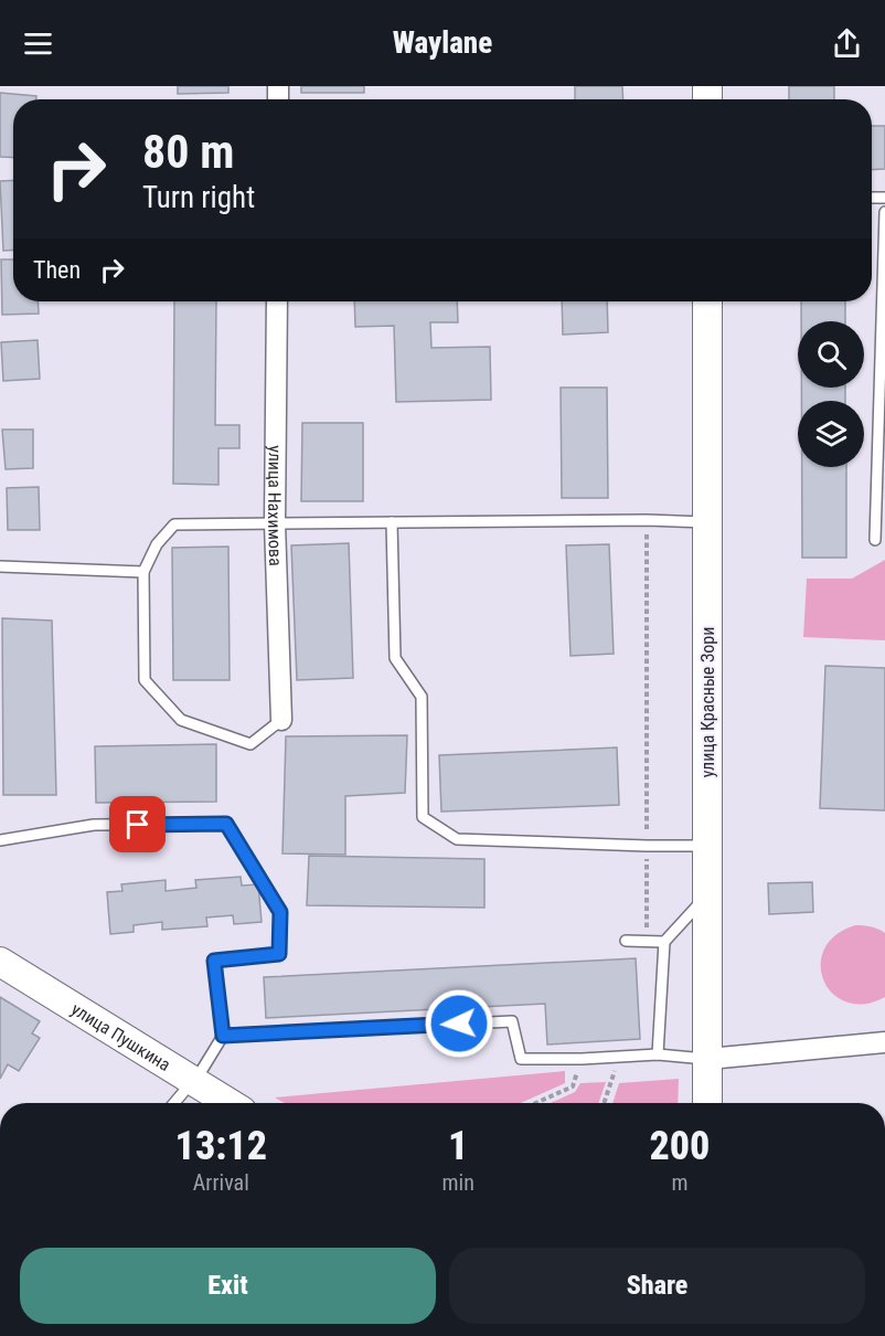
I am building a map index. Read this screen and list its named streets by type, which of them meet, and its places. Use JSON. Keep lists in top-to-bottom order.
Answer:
{
  "streets": {
    "main road": ["улица Красные Зори", "улица Пушкина"],
    "street": ["улица Нахимова"]
  },
  "page": {
    "header": "Waylane",
    "turn": ["80 m", "Turn right"],
    "then": "Then",
    "eta": [
      "13:12",
      "Arrival",
      "1",
      "min",
      "200",
      "m"
    ],
    "buttons": ["Exit", "Share"]
  }
}
